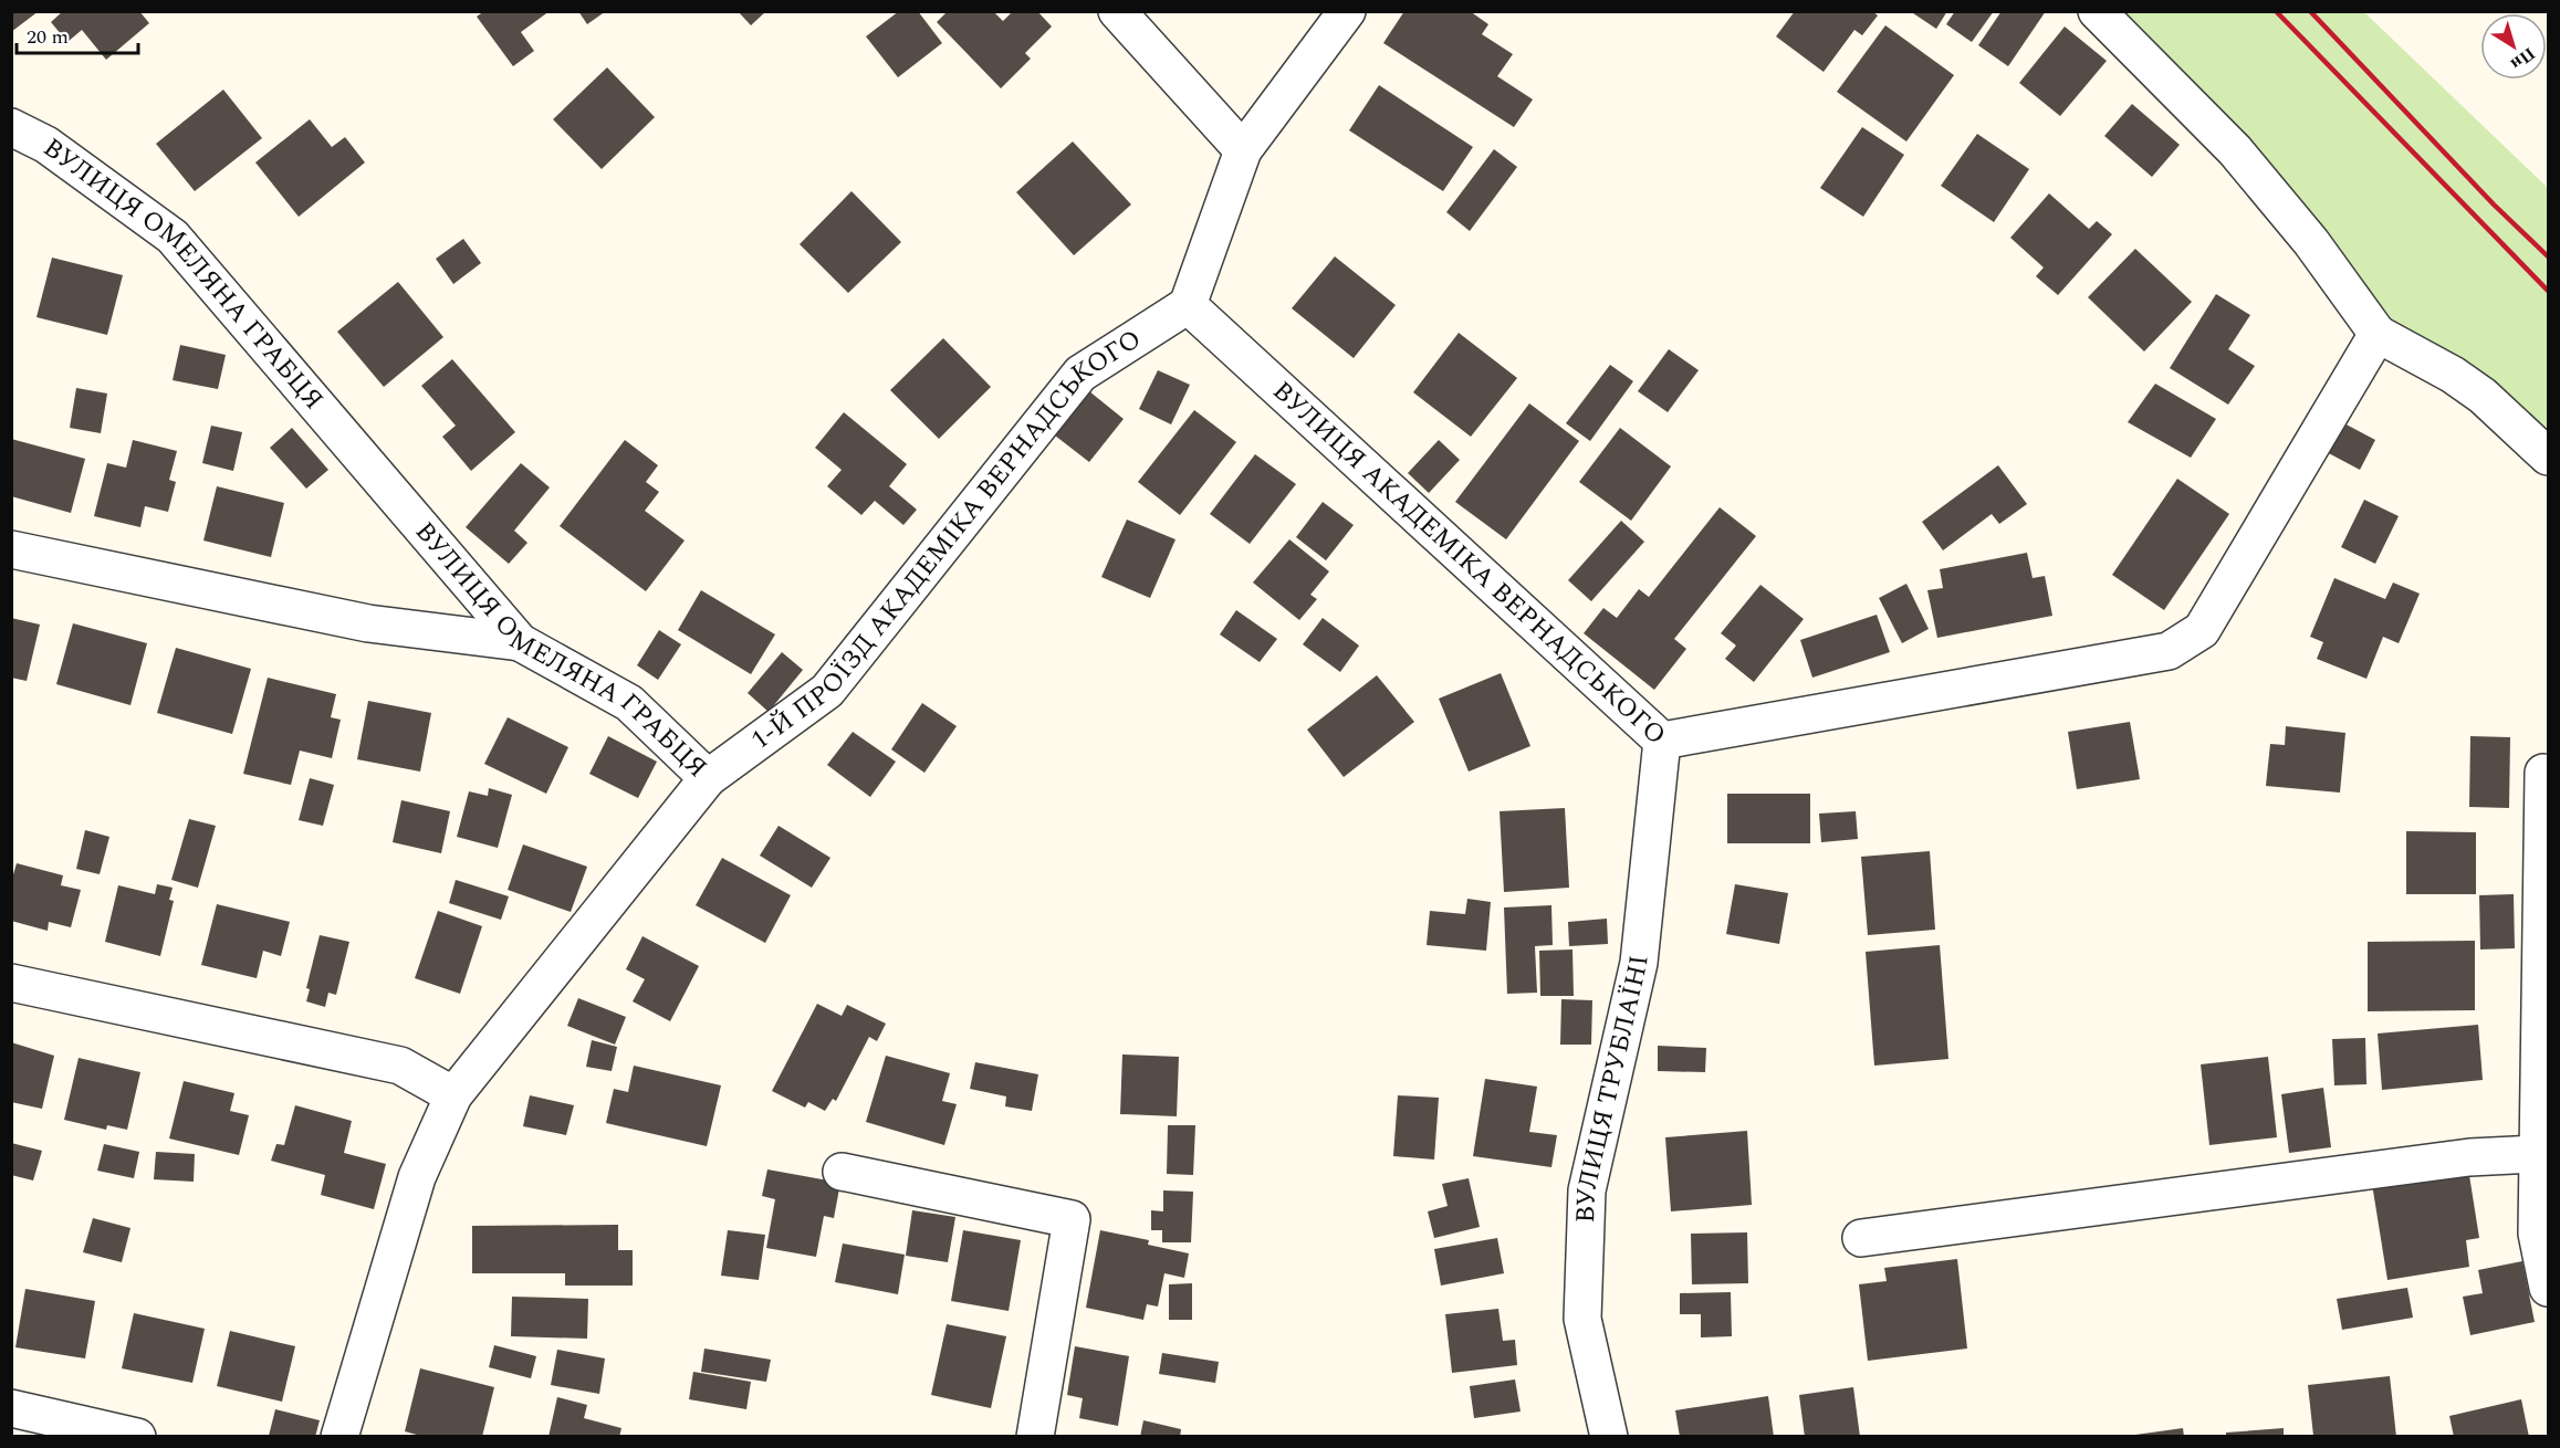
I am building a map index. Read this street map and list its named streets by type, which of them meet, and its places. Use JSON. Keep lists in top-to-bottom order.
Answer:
{
  "streets": {
    "street": [
      "ВУЛИЦЯ ОМЕЛЯНА ГРАБЦЯ",
      "1-Й ПРОЇЗД АКАДЕМІКА ВЕРНАДСЬКОГО",
      "ВУЛИЦЯ АКАДЕМІКА ВЕРНАДСЬКОГО",
      "ВУЛИЦЯ ТРУБЛАЇНІ"
    ]
  },
  "crossings": [
    ["ВУЛИЦЯ ОМЕЛЯНА ГРАБЦЯ", "1-Й ПРОЇЗД АКАДЕМІКА ВЕРНАДСЬКОГО"],
    ["1-Й ПРОЇЗД АКАДЕМІКА ВЕРНАДСЬКОГО", "ВУЛИЦЯ АКАДЕМІКА ВЕРНАДСЬКОГО"],
    ["ВУЛИЦЯ АКАДЕМІКА ВЕРНАДСЬКОГО", "ВУЛИЦЯ ТРУБЛАЇНІ"]
  ],
  "scale_bar": "20 m",
  "north": "bottom right"
}
